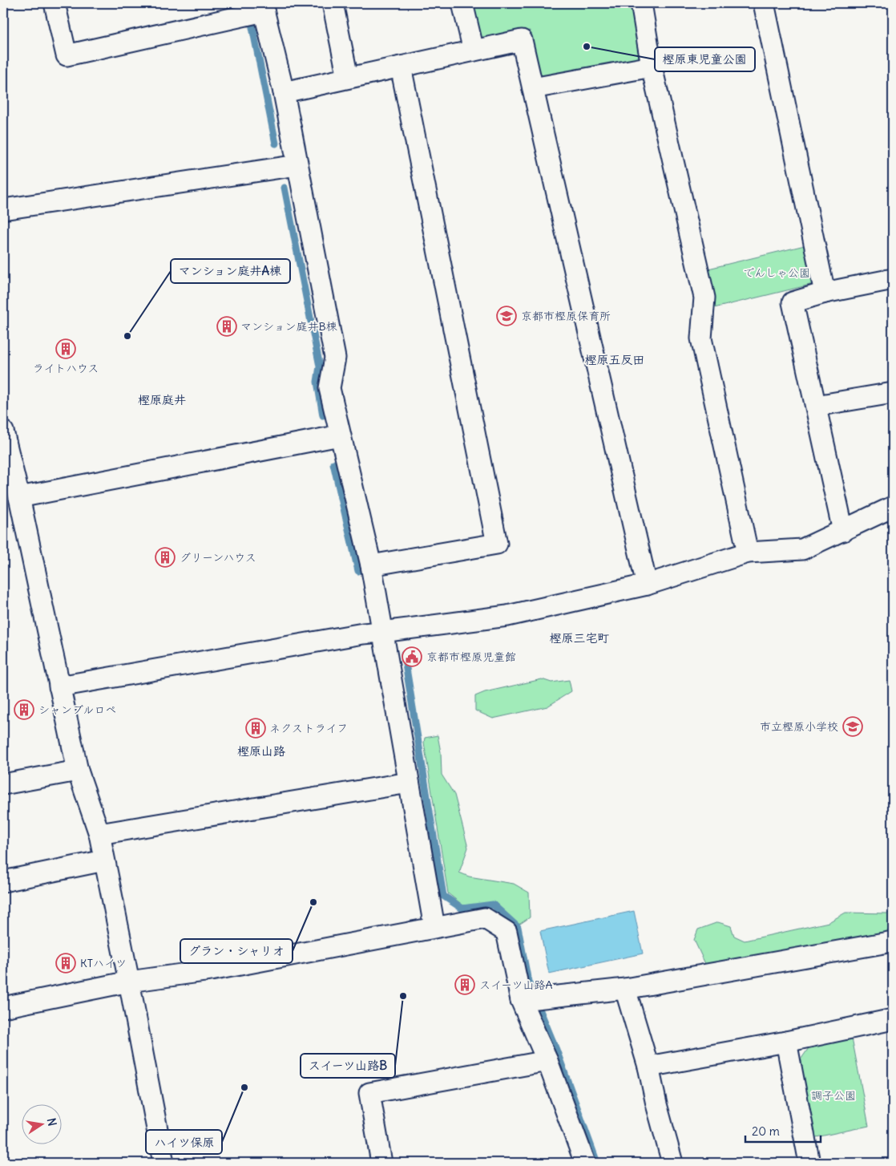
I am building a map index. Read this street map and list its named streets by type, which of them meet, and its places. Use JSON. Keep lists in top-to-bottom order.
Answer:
{
  "districts": [
    "樫原五反田",
    "樫原庭井",
    "樫原三宅町",
    "樫原山路"
  ],
  "parks": ["でんしゃ公園", "調子公園"],
  "places": {
    "other": [
      "樫原東児童公園",
      "マンション庭井A棟",
      "グラン・シャリオ",
      "スイーツ山路B",
      "ハイツ保原"
    ],
    "school or university": ["京都市樫原保育所", "市立樫原小学校"],
    "building": [
      "マンション庭井B棟",
      "ライトハウス",
      "グリーンハウス",
      "シャンブルロペ",
      "ネクストライフ",
      "KTハイツ",
      "スイーツ山路A"
    ],
    "public building": ["京都市樫原児童館"]
  },
  "scale_bar": "20 m",
  "north": "right"
}
